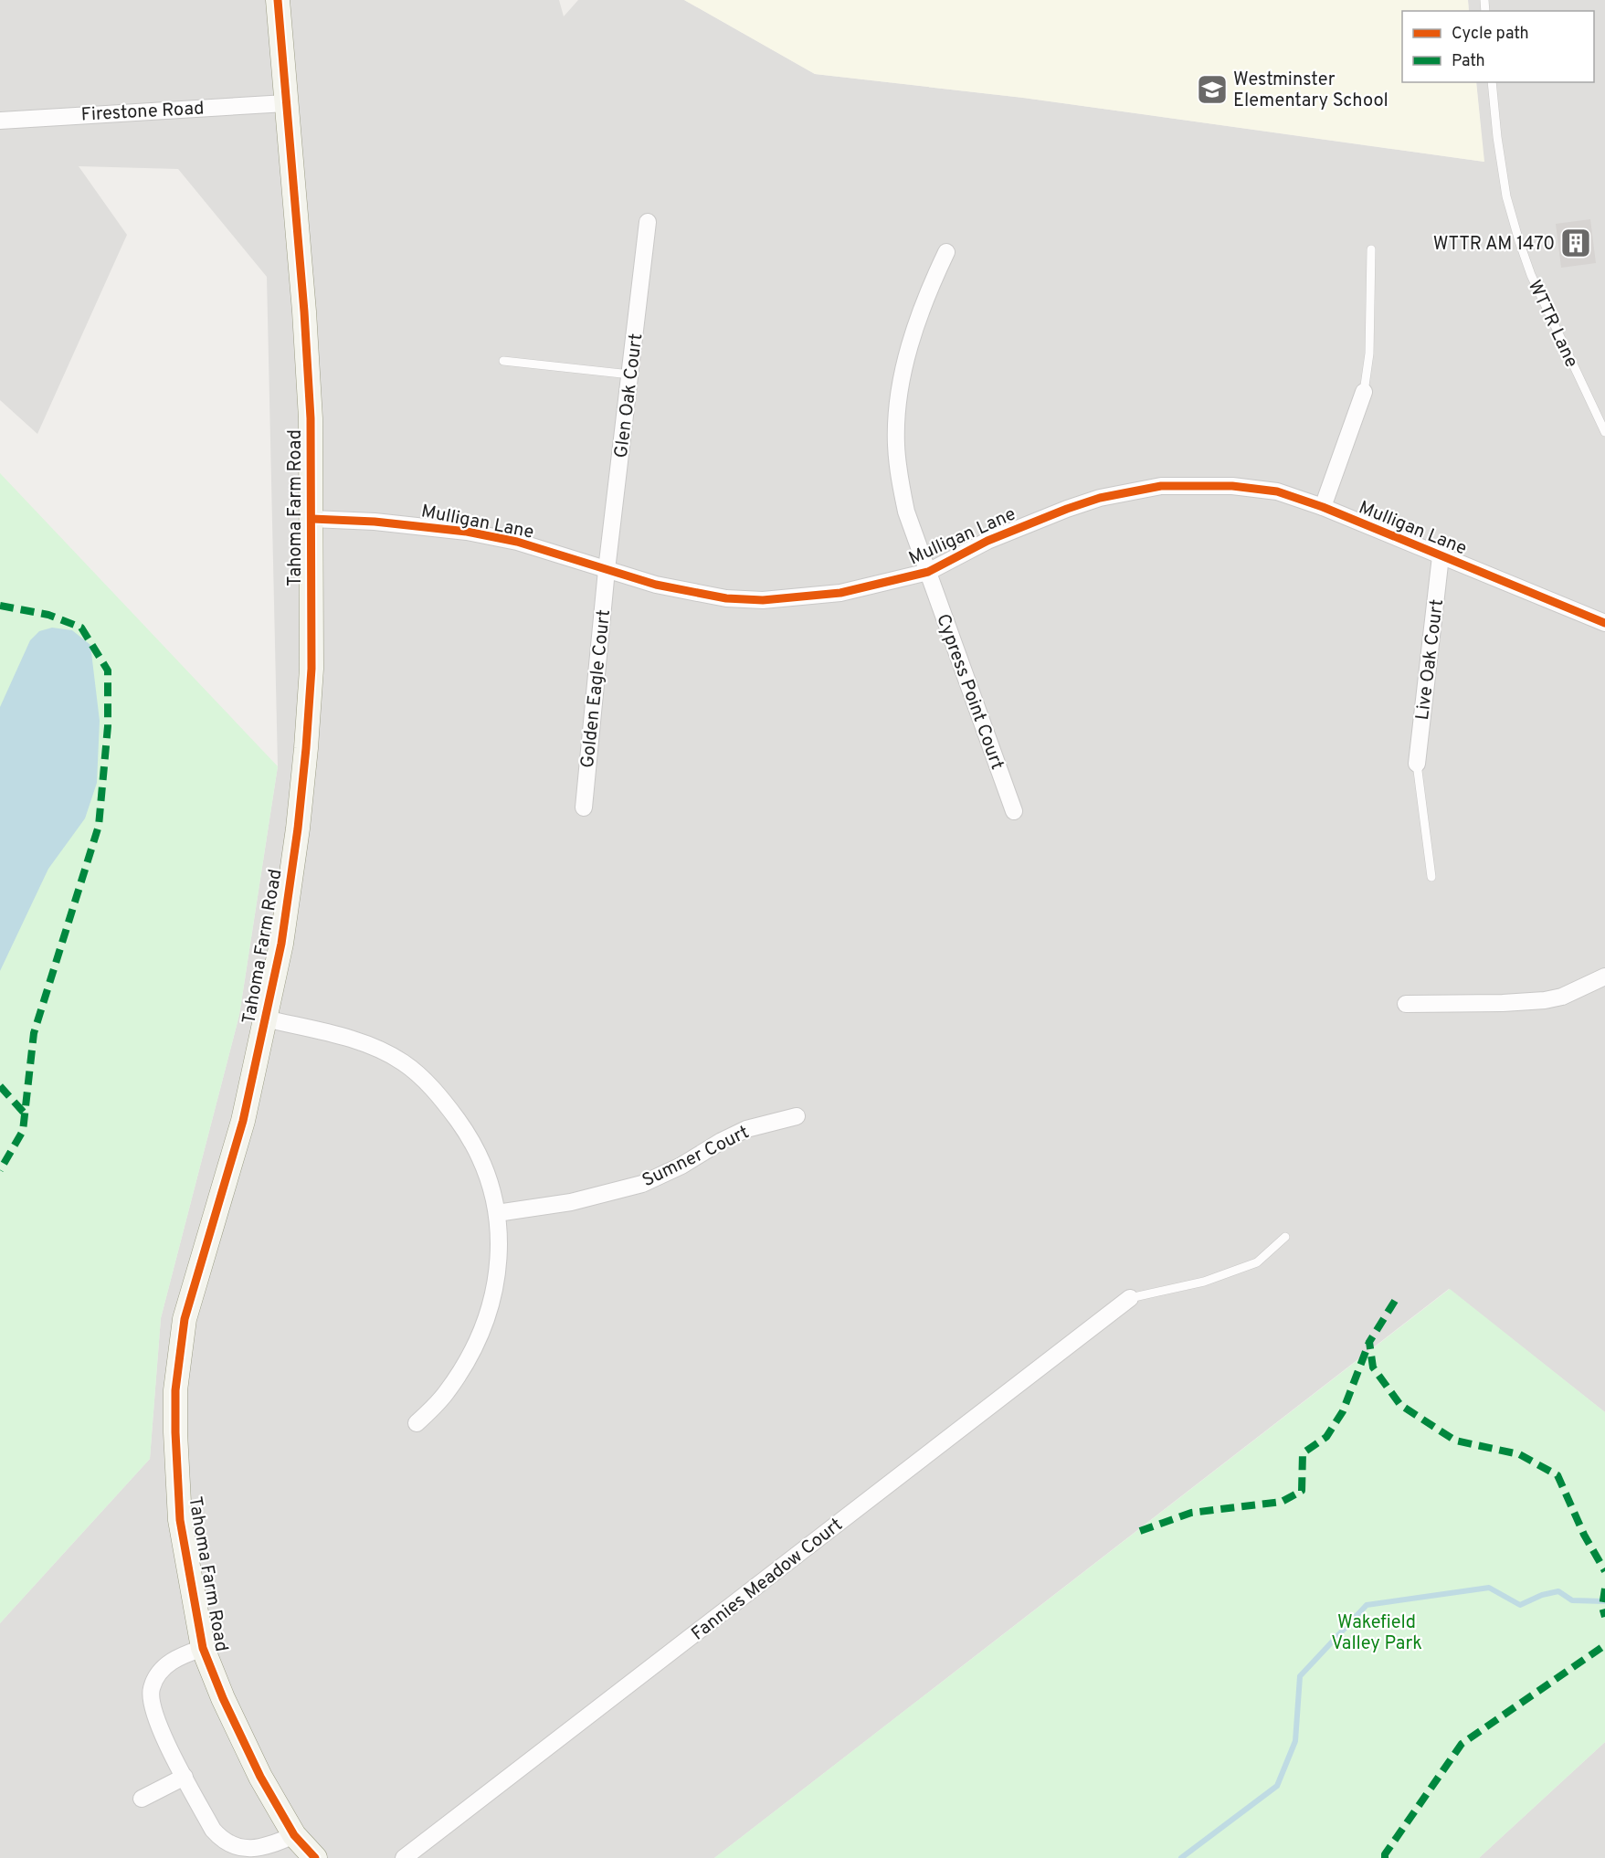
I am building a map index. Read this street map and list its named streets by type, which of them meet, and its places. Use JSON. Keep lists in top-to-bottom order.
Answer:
{
  "streets": {
    "street": [
      "Firestone Road",
      "Glen Oak Court",
      "Tahoma Farm Road",
      "Mulligan Lane",
      "Live Oak Court",
      "Golden Eagle Court",
      "Cypress Point Court",
      "Sumner Court",
      "Fannies Meadow Court"
    ],
    "lane": ["WTTR Lane"]
  },
  "crossings": [
    ["Firestone Road", "Tahoma Farm Road"],
    ["Glen Oak Court", "Mulligan Lane"],
    ["Glen Oak Court", "Golden Eagle Court"],
    ["Tahoma Farm Road", "Mulligan Lane"],
    ["Mulligan Lane", "Live Oak Court"],
    ["Mulligan Lane", "Golden Eagle Court"],
    ["Mulligan Lane", "Cypress Point Court"]
  ],
  "parks": ["Wakefield Valley Park"],
  "places": {
    "school or university": ["Westminster Elementary School"],
    "building": ["WTTR AM 1470"]
  },
  "legend": ["Cycle path", "Path"]
}
